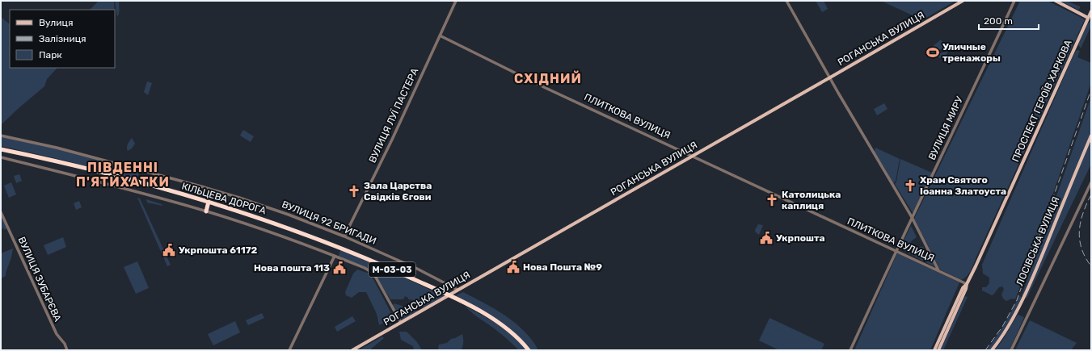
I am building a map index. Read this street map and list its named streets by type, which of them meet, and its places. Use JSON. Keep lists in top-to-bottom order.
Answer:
{
  "streets": {
    "highway": ["КІЛЬЦЕВА ДОРОГА", "М-03-03"],
    "main road": ["РОГАНСЬКА ВУЛИЦЯ", "ПРОСПЕКТ ГЕРОЇВ ХАРКОВА", "ЛОСІВСЬКА ВУЛИЦЯ"],
    "street": [
      "ВУЛИЦЯ ЛУЇ ПАСТЕРА",
      "ПЛИТКОВА ВУЛИЦЯ",
      "ВУЛИЦЯ МИРУ",
      "ВУЛИЦЯ 92 БРИГАДИ",
      "ВУЛИЦЯ ЗУБАРЄВА"
    ]
  },
  "crossings": [
    ["РОГАНСЬКА ВУЛИЦЯ", "ПЛИТКОВА ВУЛИЦЯ"],
    ["РОГАНСЬКА ВУЛИЦЯ", "ВУЛИЦЯ 92 БРИГАДИ"],
    ["ПРОСПЕКТ ГЕРОЇВ ХАРКОВА", "ПЛИТКОВА ВУЛИЦЯ"],
    ["ВУЛИЦЯ ЛУЇ ПАСТЕРА", "ПЛИТКОВА ВУЛИЦЯ"],
    ["ВУЛИЦЯ ЛУЇ ПАСТЕРА", "ВУЛИЦЯ 92 БРИГАДИ"],
    ["ПЛИТКОВА ВУЛИЦЯ", "ВУЛИЦЯ МИРУ"]
  ],
  "districts": ["СХІДНИЙ", "ПІВДЕННІ П'ЯТИХАТКИ"],
  "places": {
    "sports": ["Уличные тренажоры"],
    "church": ["Храм Святого Іоанна Златоуста", "Зала Царства Свідків Єгови", "Католицька каплиця"],
    "public building": [
      "Укрпошта",
      "Укрпошта 61172",
      "Нова Пошта №9",
      "Нова пошта 113"
    ]
  },
  "legend": ["Вулиця", "Залізниця", "Парк"],
  "scale_bar": "200 m"
}
